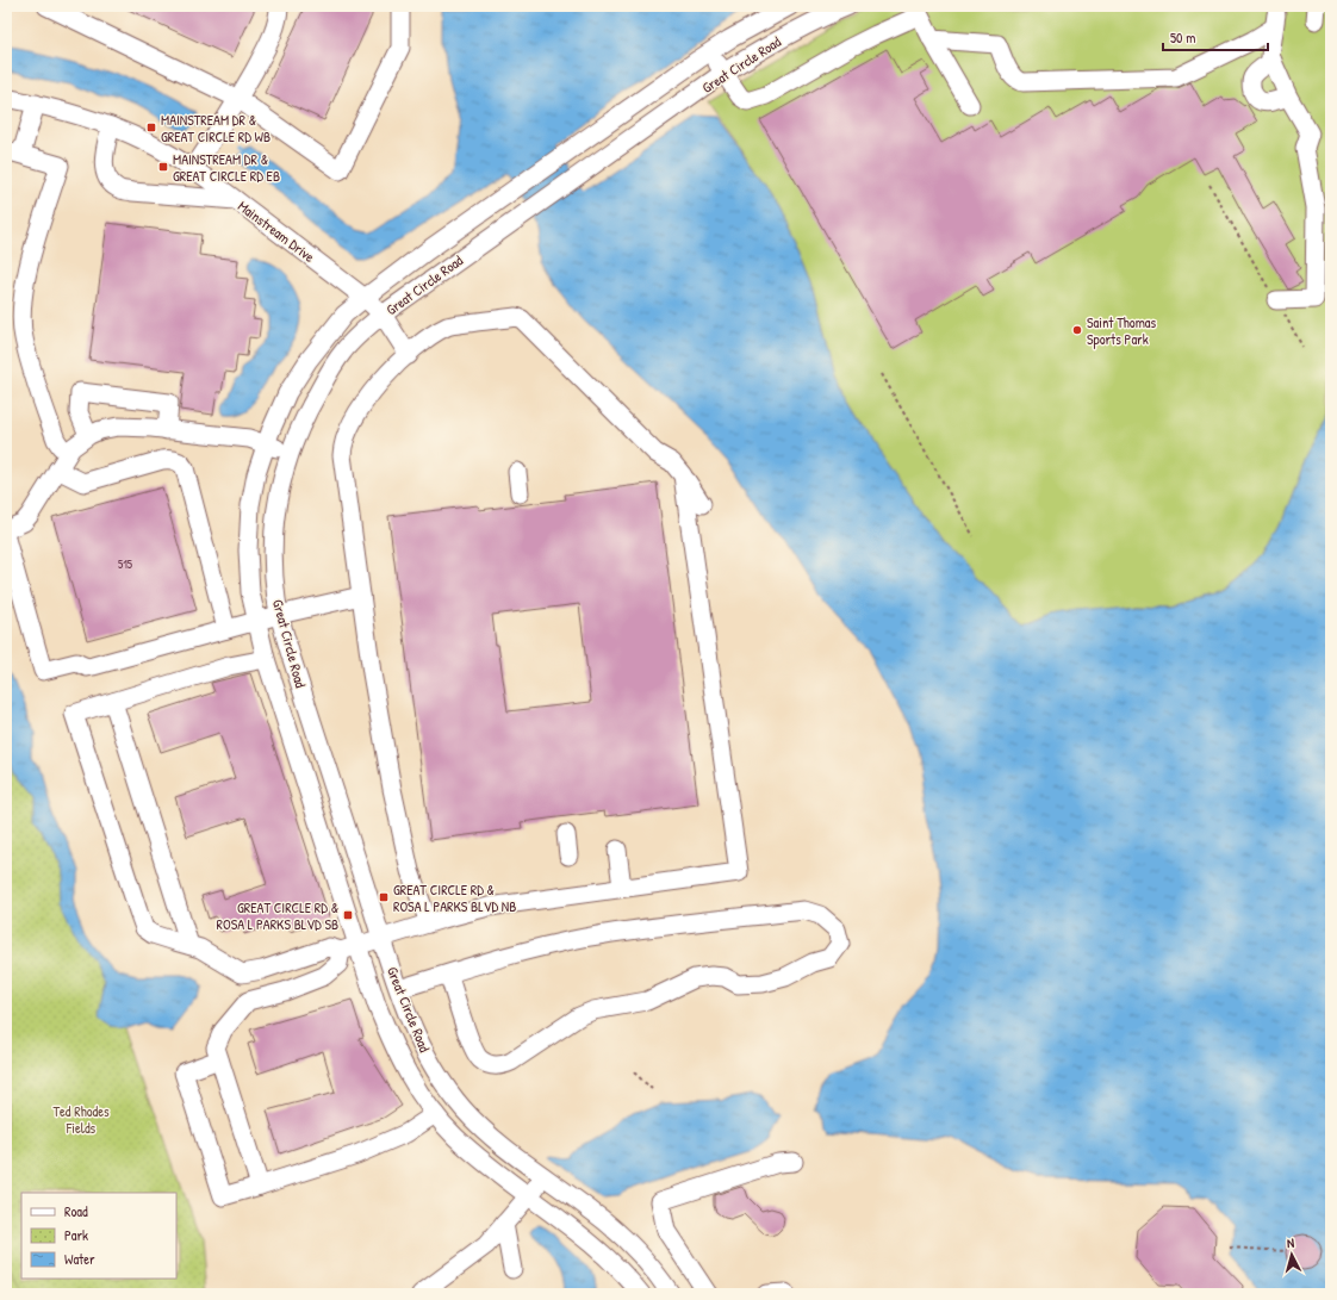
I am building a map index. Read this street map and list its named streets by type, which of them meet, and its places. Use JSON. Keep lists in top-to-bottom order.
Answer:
{
  "streets": {
    "street": ["Great Circle Road", "Mainstream Drive"]
  },
  "crossings": [
    ["Great Circle Road", "Mainstream Drive"]
  ],
  "parks": ["Ted Rhodes Fields"],
  "places": {
    "transit": [
      "MAINSTREAM DR & GREAT CIRCLE RD WB",
      "MAINSTREAM DR & GREAT CIRCLE RD EB",
      "GREAT CIRCLE RD & ROSA L PARKS BLVD NB",
      "GREAT CIRCLE RD & ROSA L PARKS BLVD SB"
    ],
    "other": ["Saint Thomas Sports Park"]
  },
  "house_numbers": ["515"],
  "legend": ["Road", "Park", "Water"],
  "scale_bar": "50 m",
  "north": "top"
}
